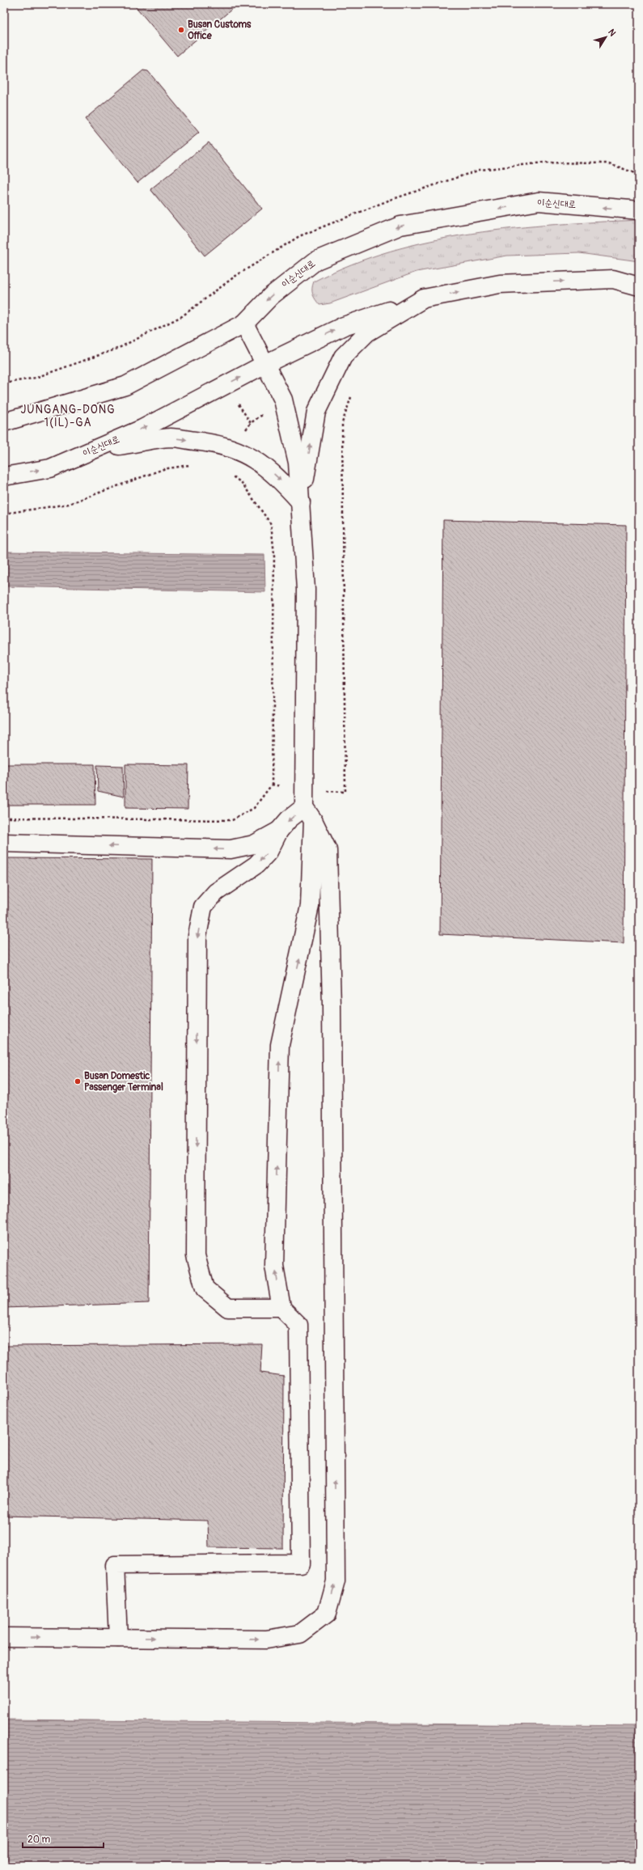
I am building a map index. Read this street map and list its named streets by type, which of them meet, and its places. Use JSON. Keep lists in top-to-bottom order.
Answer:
{
  "streets": {
    "street": ["이순신대로"]
  },
  "districts": ["JUNGANG-DONG 1(IL)-GA"],
  "places": ["Busan Customs Office", "Busan Domestic Passenger Terminal"],
  "scale_bar": "20 m",
  "north": "top right"
}
